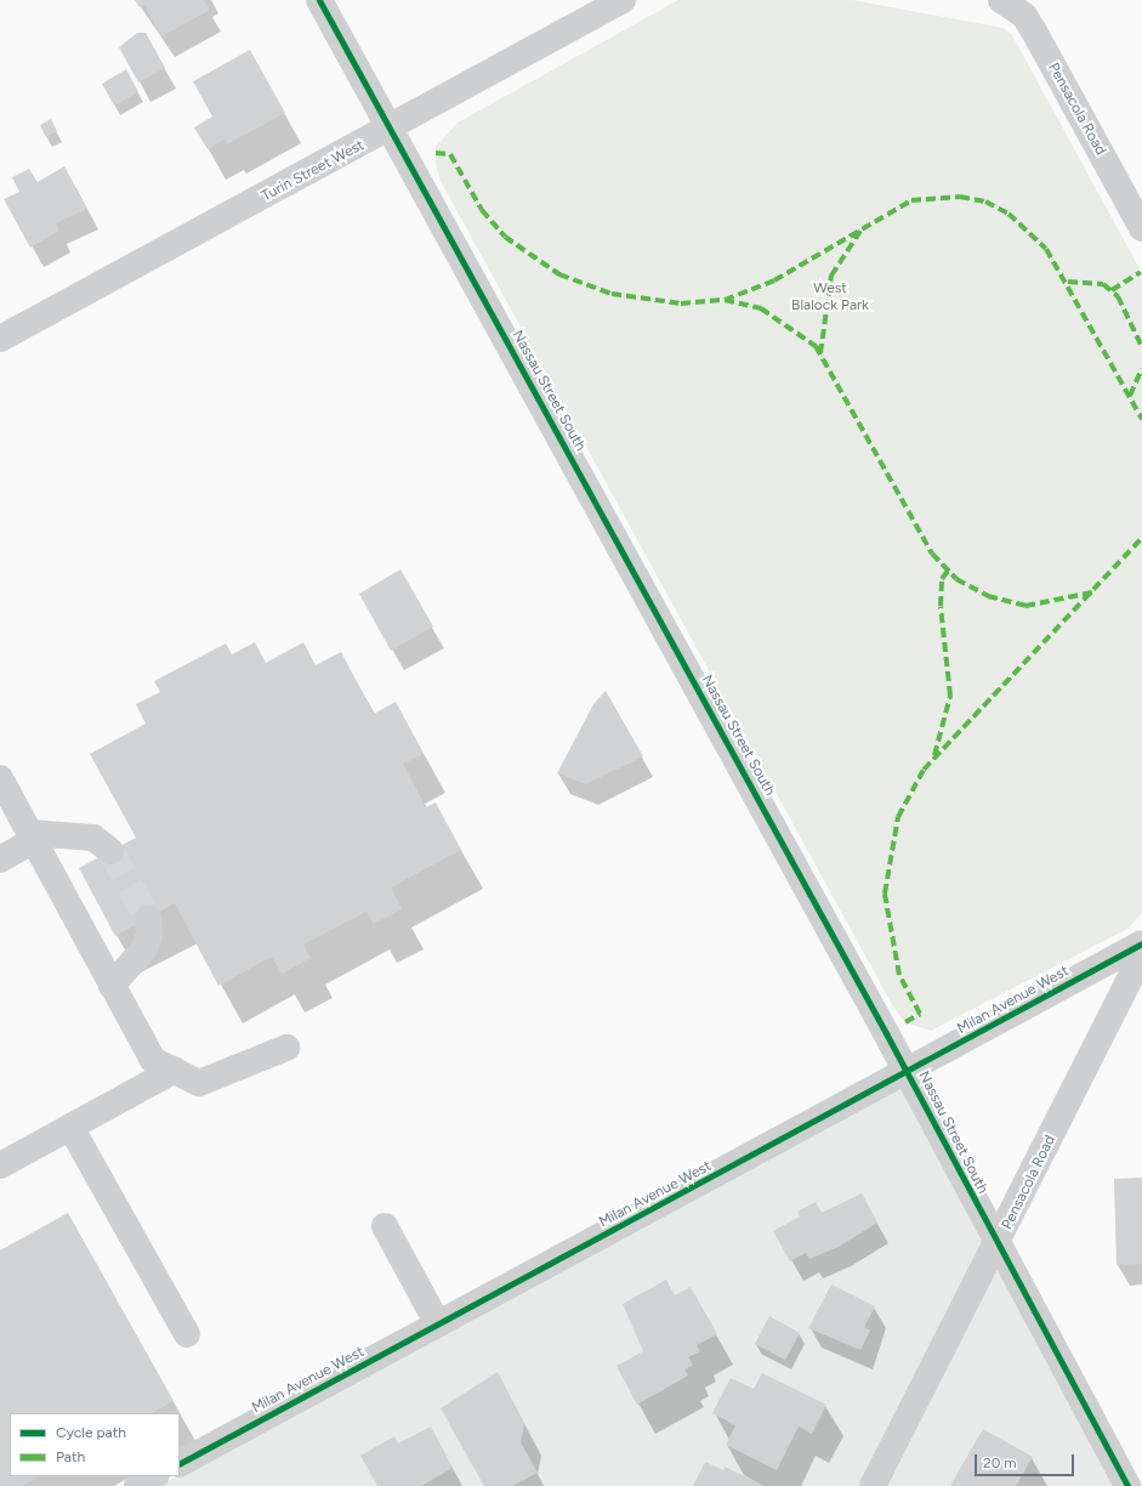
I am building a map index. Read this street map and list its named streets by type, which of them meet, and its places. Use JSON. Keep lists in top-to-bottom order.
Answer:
{
  "streets": {
    "street": [
      "Pensacola Road",
      "Turin Street West",
      "Nassau Street South",
      "Milan Avenue West"
    ]
  },
  "crossings": [
    ["Pensacola Road", "Nassau Street South"],
    ["Turin Street West", "Nassau Street South"],
    ["Nassau Street South", "Milan Avenue West"]
  ],
  "parks": ["West Blalock Park"],
  "legend": ["Cycle path", "Path"],
  "scale_bar": "20 m"
}
